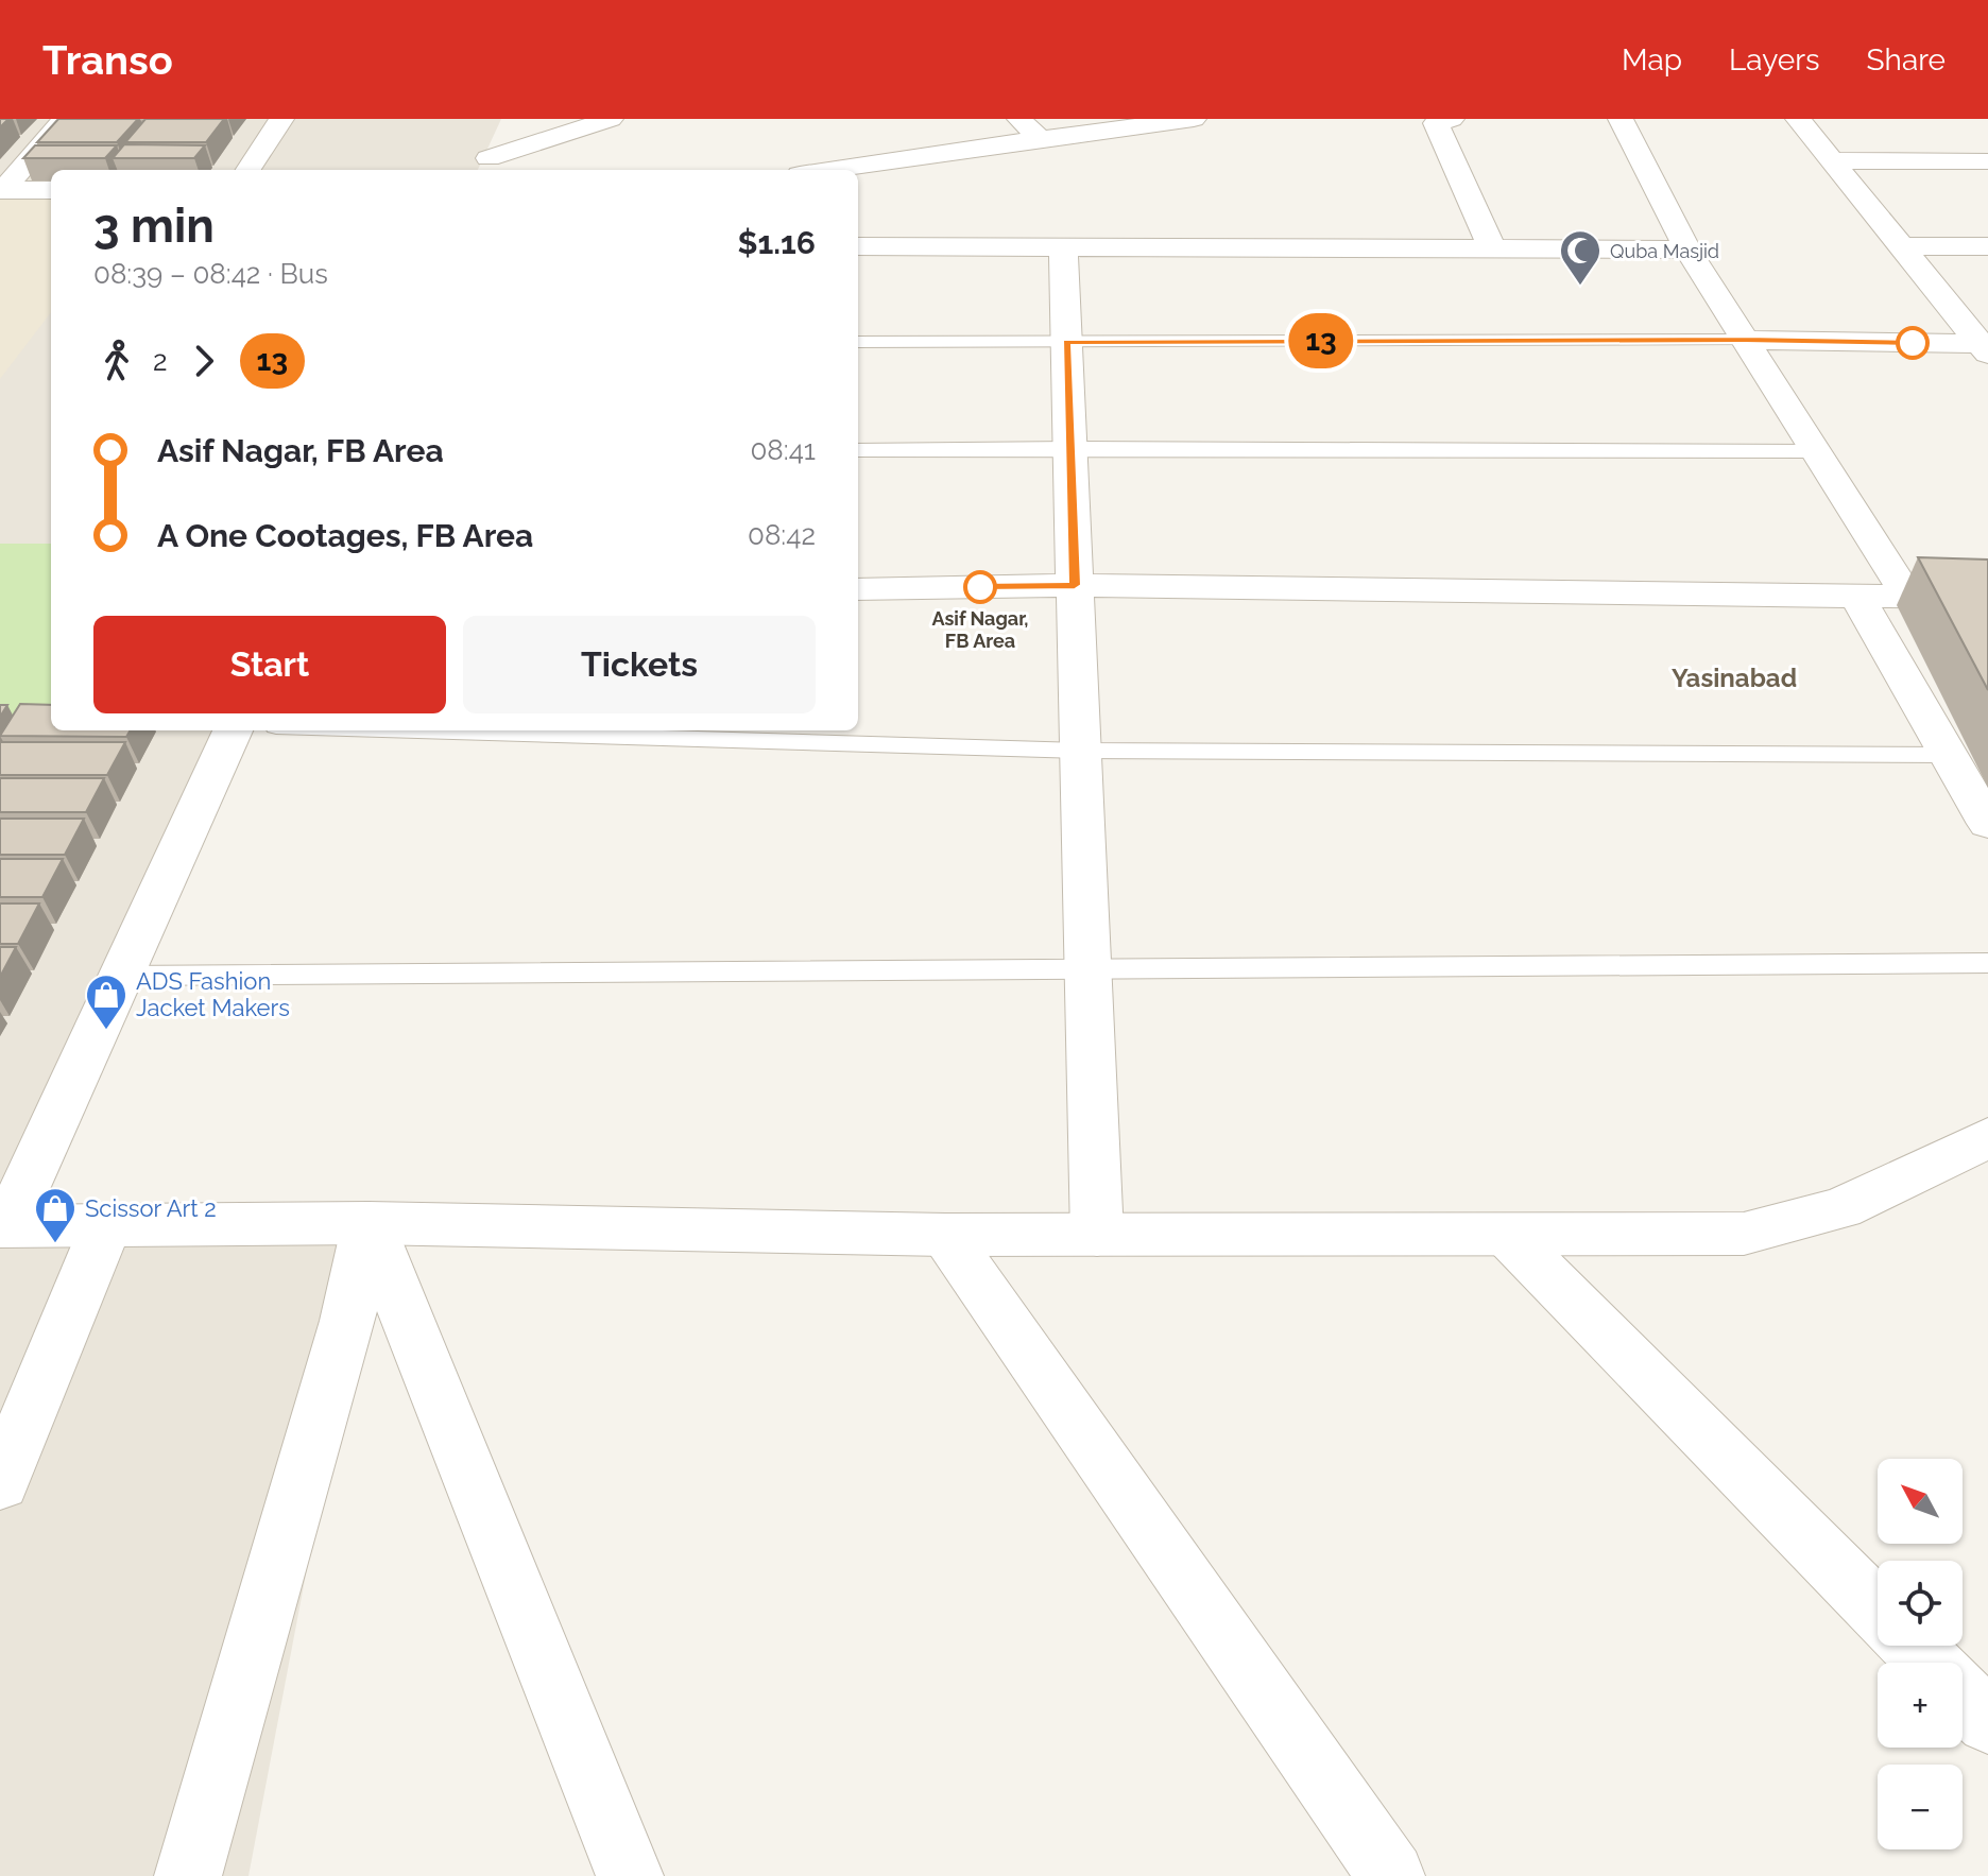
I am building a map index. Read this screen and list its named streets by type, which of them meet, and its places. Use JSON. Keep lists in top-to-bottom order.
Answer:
{
  "districts": ["Yasinabad"],
  "places": {
    "mosque": ["Quba Masjid"],
    "other": ["Asif Nagar, FB Area"],
    "shop": ["ADS Fashion Jacket Makers", "Scissor Art 2"]
  },
  "lines": ["bus line 13"],
  "north": "top left",
  "page": {
    "header": "Transo",
    "nav": ["Map", "Layers", "Share"],
    "on_map": "13",
    "heading": ["3 min", "08:39 – 08:42 · Bus", "$1.16"],
    "legs": ["2", "13"],
    "list": [
      {
        "name": "Asif Nagar, FB Area",
        "value": "08:41"
      },
      {
        "name": "A One Cootages, FB Area",
        "value": "08:42"
      }
    ],
    "buttons": ["Start", "Tickets"],
    "map_buttons": ["+", "−"]
  }
}
